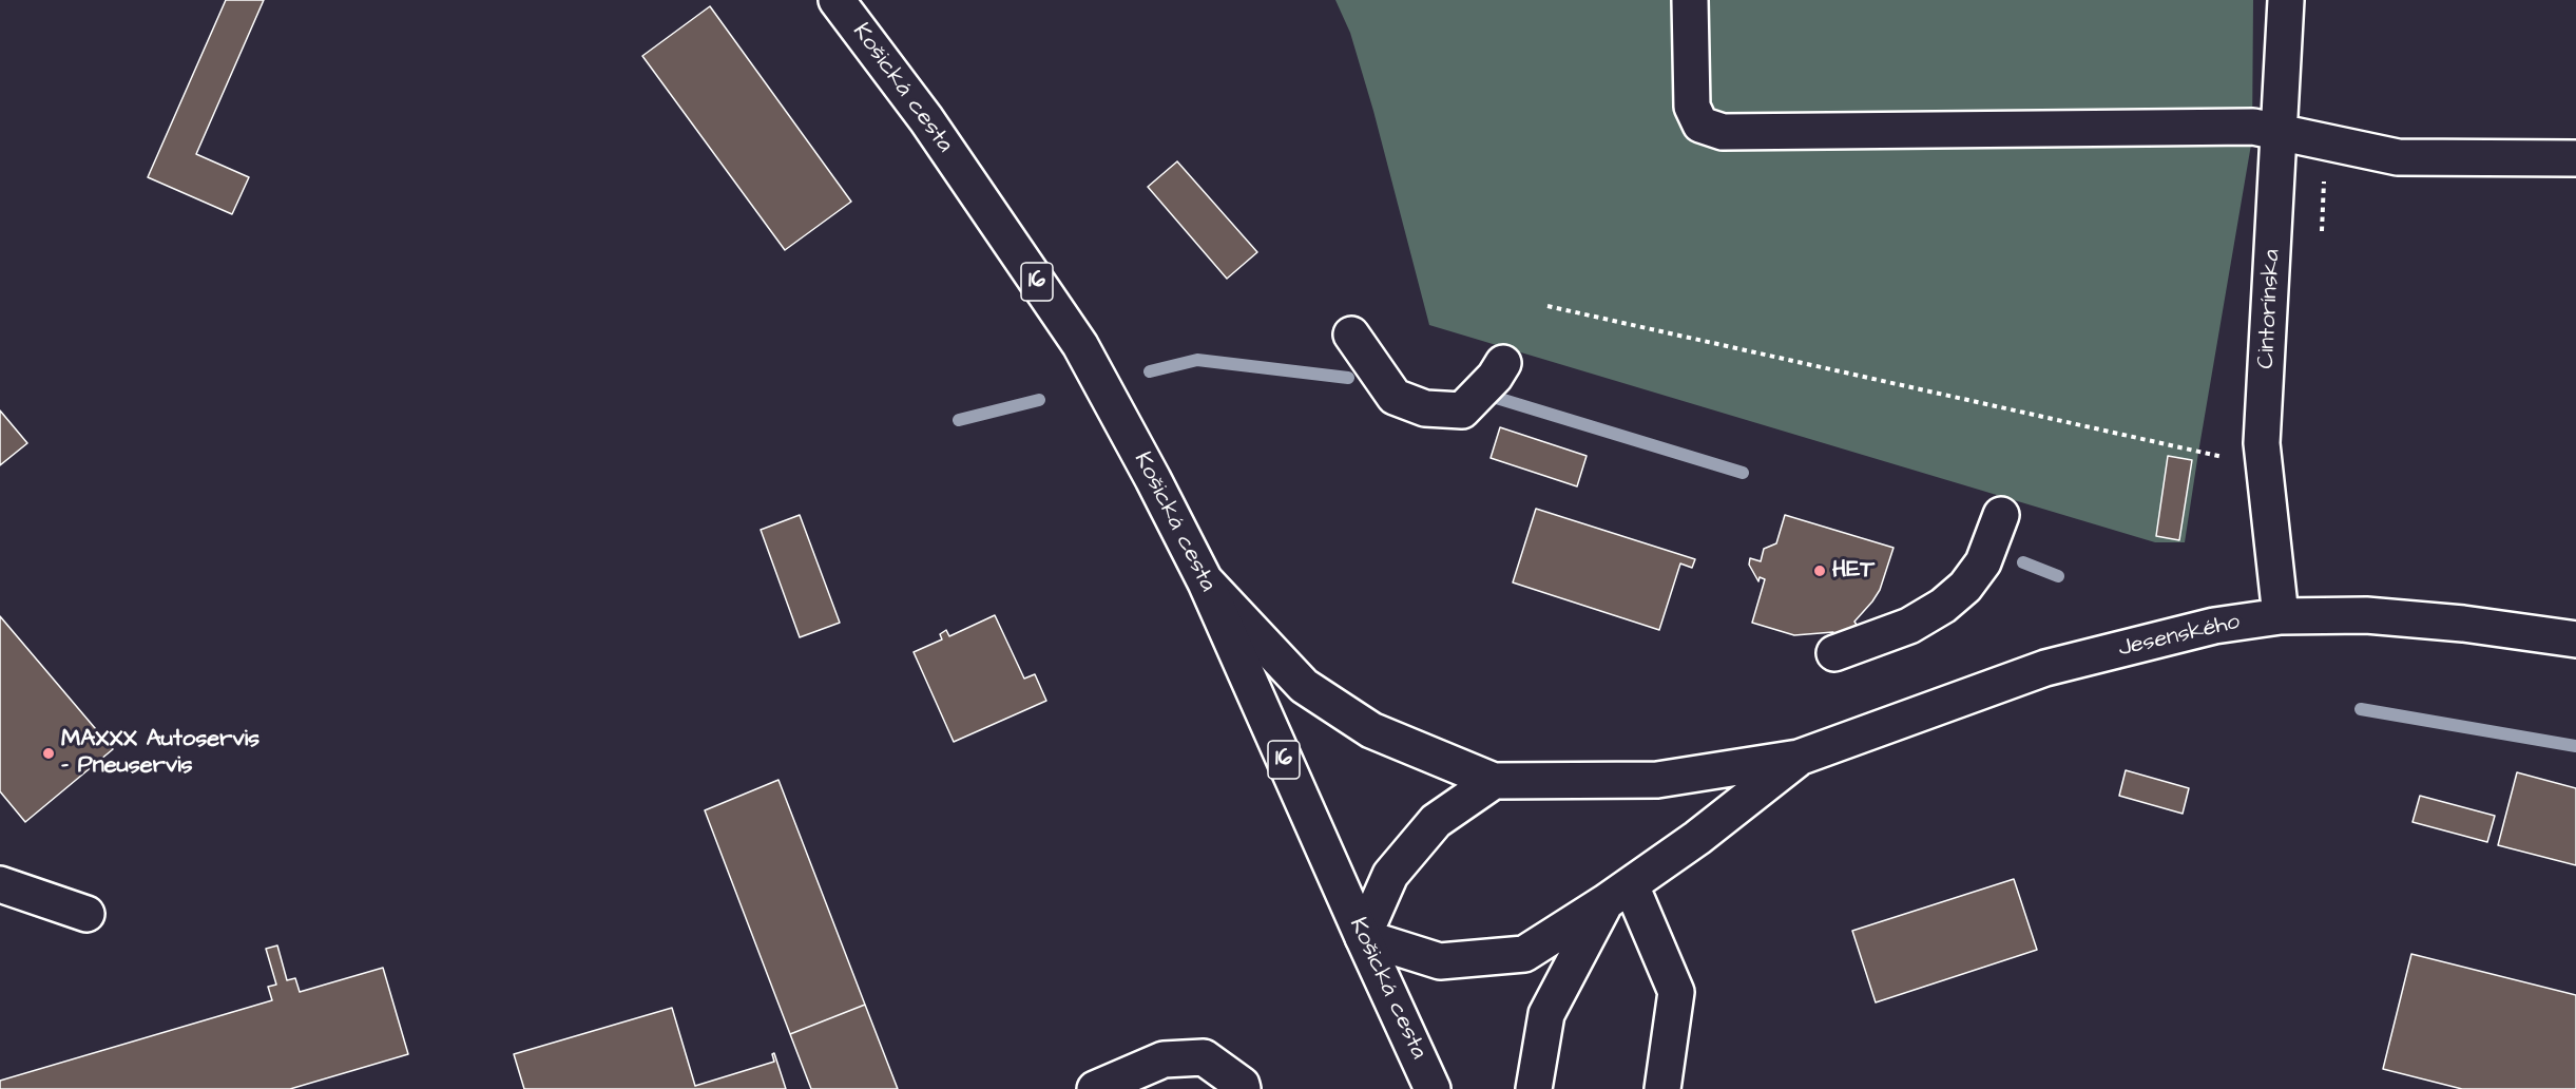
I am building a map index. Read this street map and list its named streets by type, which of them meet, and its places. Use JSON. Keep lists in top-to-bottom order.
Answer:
{
  "streets": {
    "street": [
      "Košická cesta",
      "16",
      "Cintorínska",
      "Jesenského"
    ]
  },
  "crossings": [
    ["Cintorínska", "Jesenského"]
  ],
  "places": ["HET", "MAXXX Autoservis - Pneuservis"]
}
